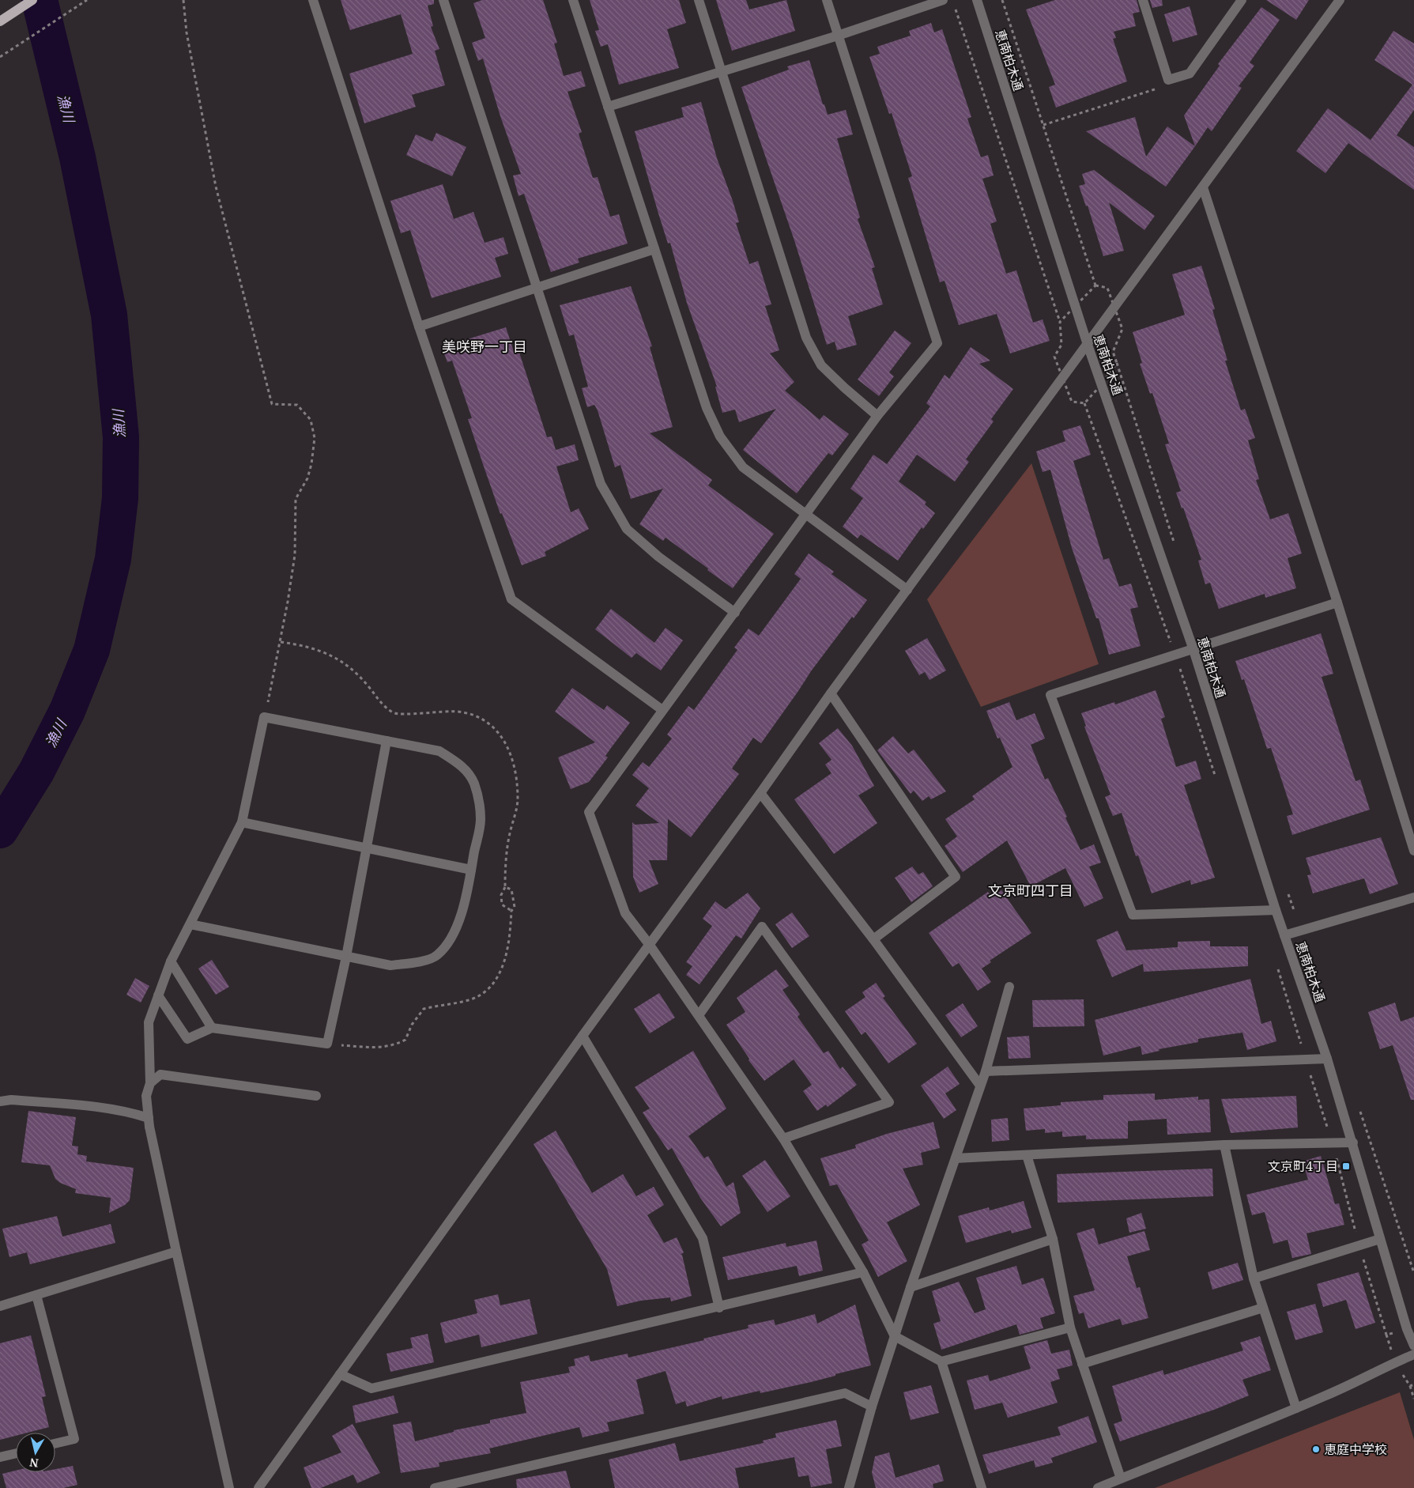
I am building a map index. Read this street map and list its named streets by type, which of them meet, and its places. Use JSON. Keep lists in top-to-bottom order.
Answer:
{
  "streets": {
    "street": ["恵南柏木通"]
  },
  "districts": ["美咲野一丁目", "文京町四丁目"],
  "water": ["漁川"],
  "places": {
    "transit": ["文京町4丁目"],
    "other": ["恵庭中学校"]
  },
  "north": "bottom"
}
